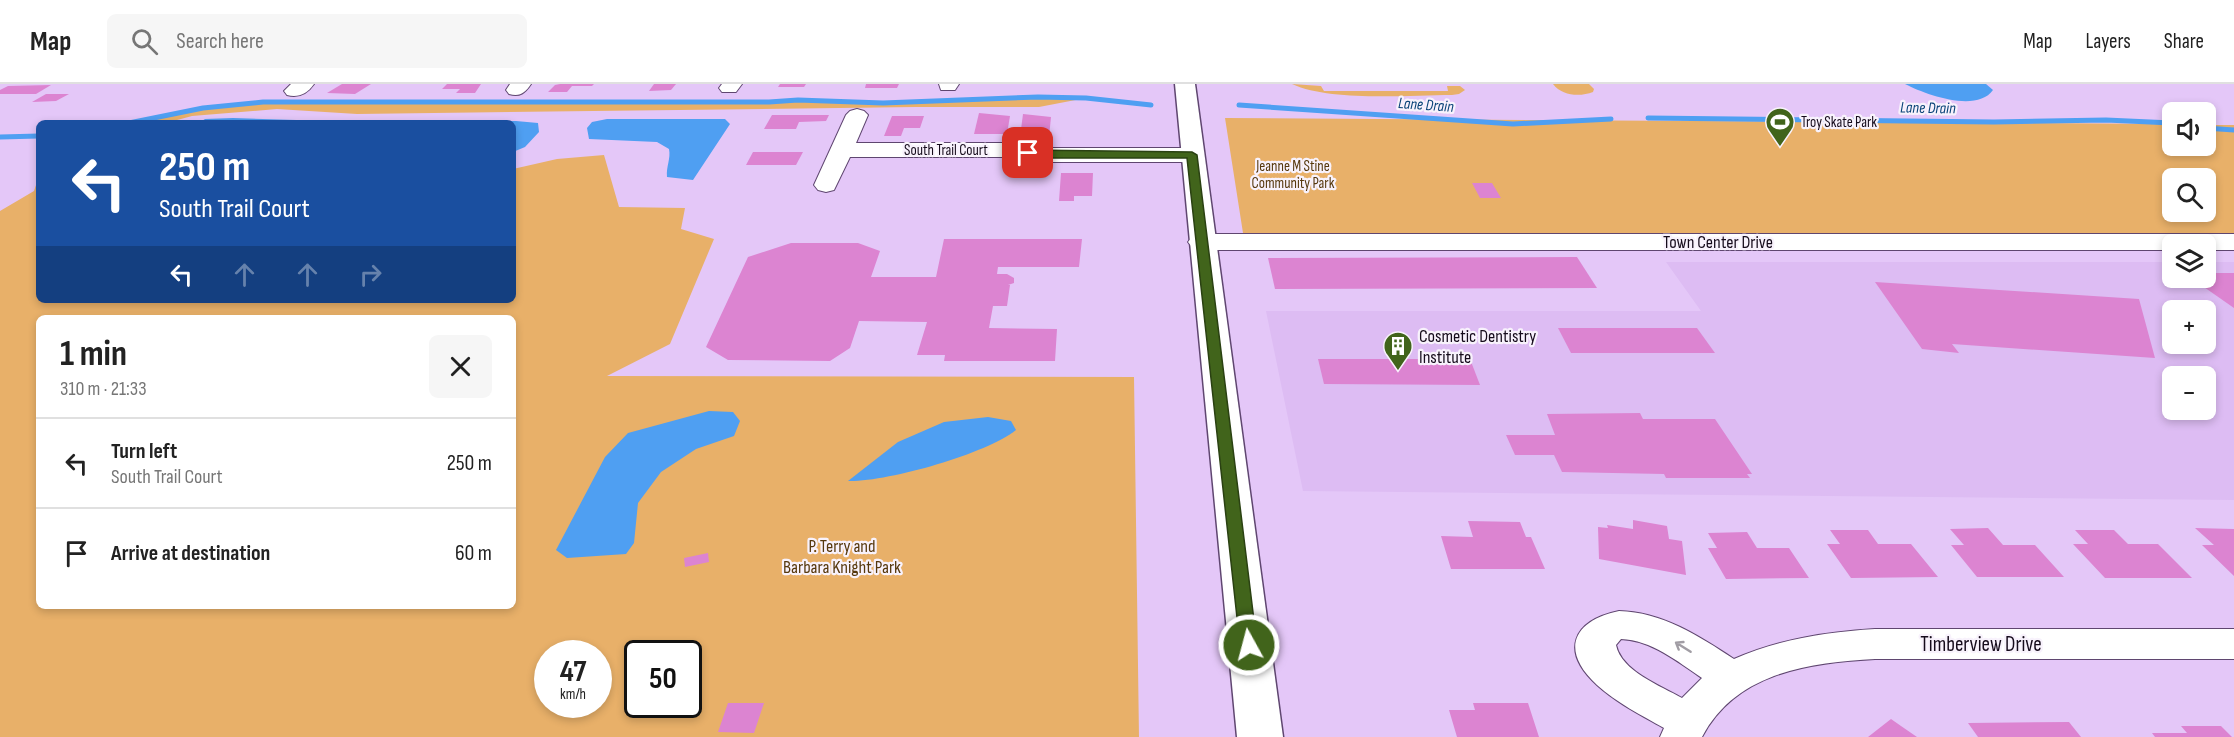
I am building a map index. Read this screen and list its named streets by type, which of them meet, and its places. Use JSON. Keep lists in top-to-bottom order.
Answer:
{
  "streets": {
    "street": ["South Trail Court", "Town Center Drive", "Timberview Drive"]
  },
  "water": ["Lane Drain"],
  "parks": ["Jeanne M Stine Community Park", "P. Terry and Barbara Knight Park"],
  "places": {
    "sports": ["Troy Skate Park"],
    "building": ["Cosmetic Dentistry Institute"]
  },
  "page": {
    "header": "Map",
    "search": "Search here",
    "nav": ["Map", "Layers", "Share"],
    "map_buttons": ["+", "−"],
    "turn": ["250 m", "South Trail Court"],
    "heading": ["1 min", "310 m · 21:33"],
    "list": [
      {
        "name": "Turn left",
        "note": "South Trail Court",
        "value": "250 m"
      },
      {
        "name": "Arrive at destination",
        "value": "60 m"
      }
    ],
    "speed": "47 km/h",
    "limit": "50"
  }
}
